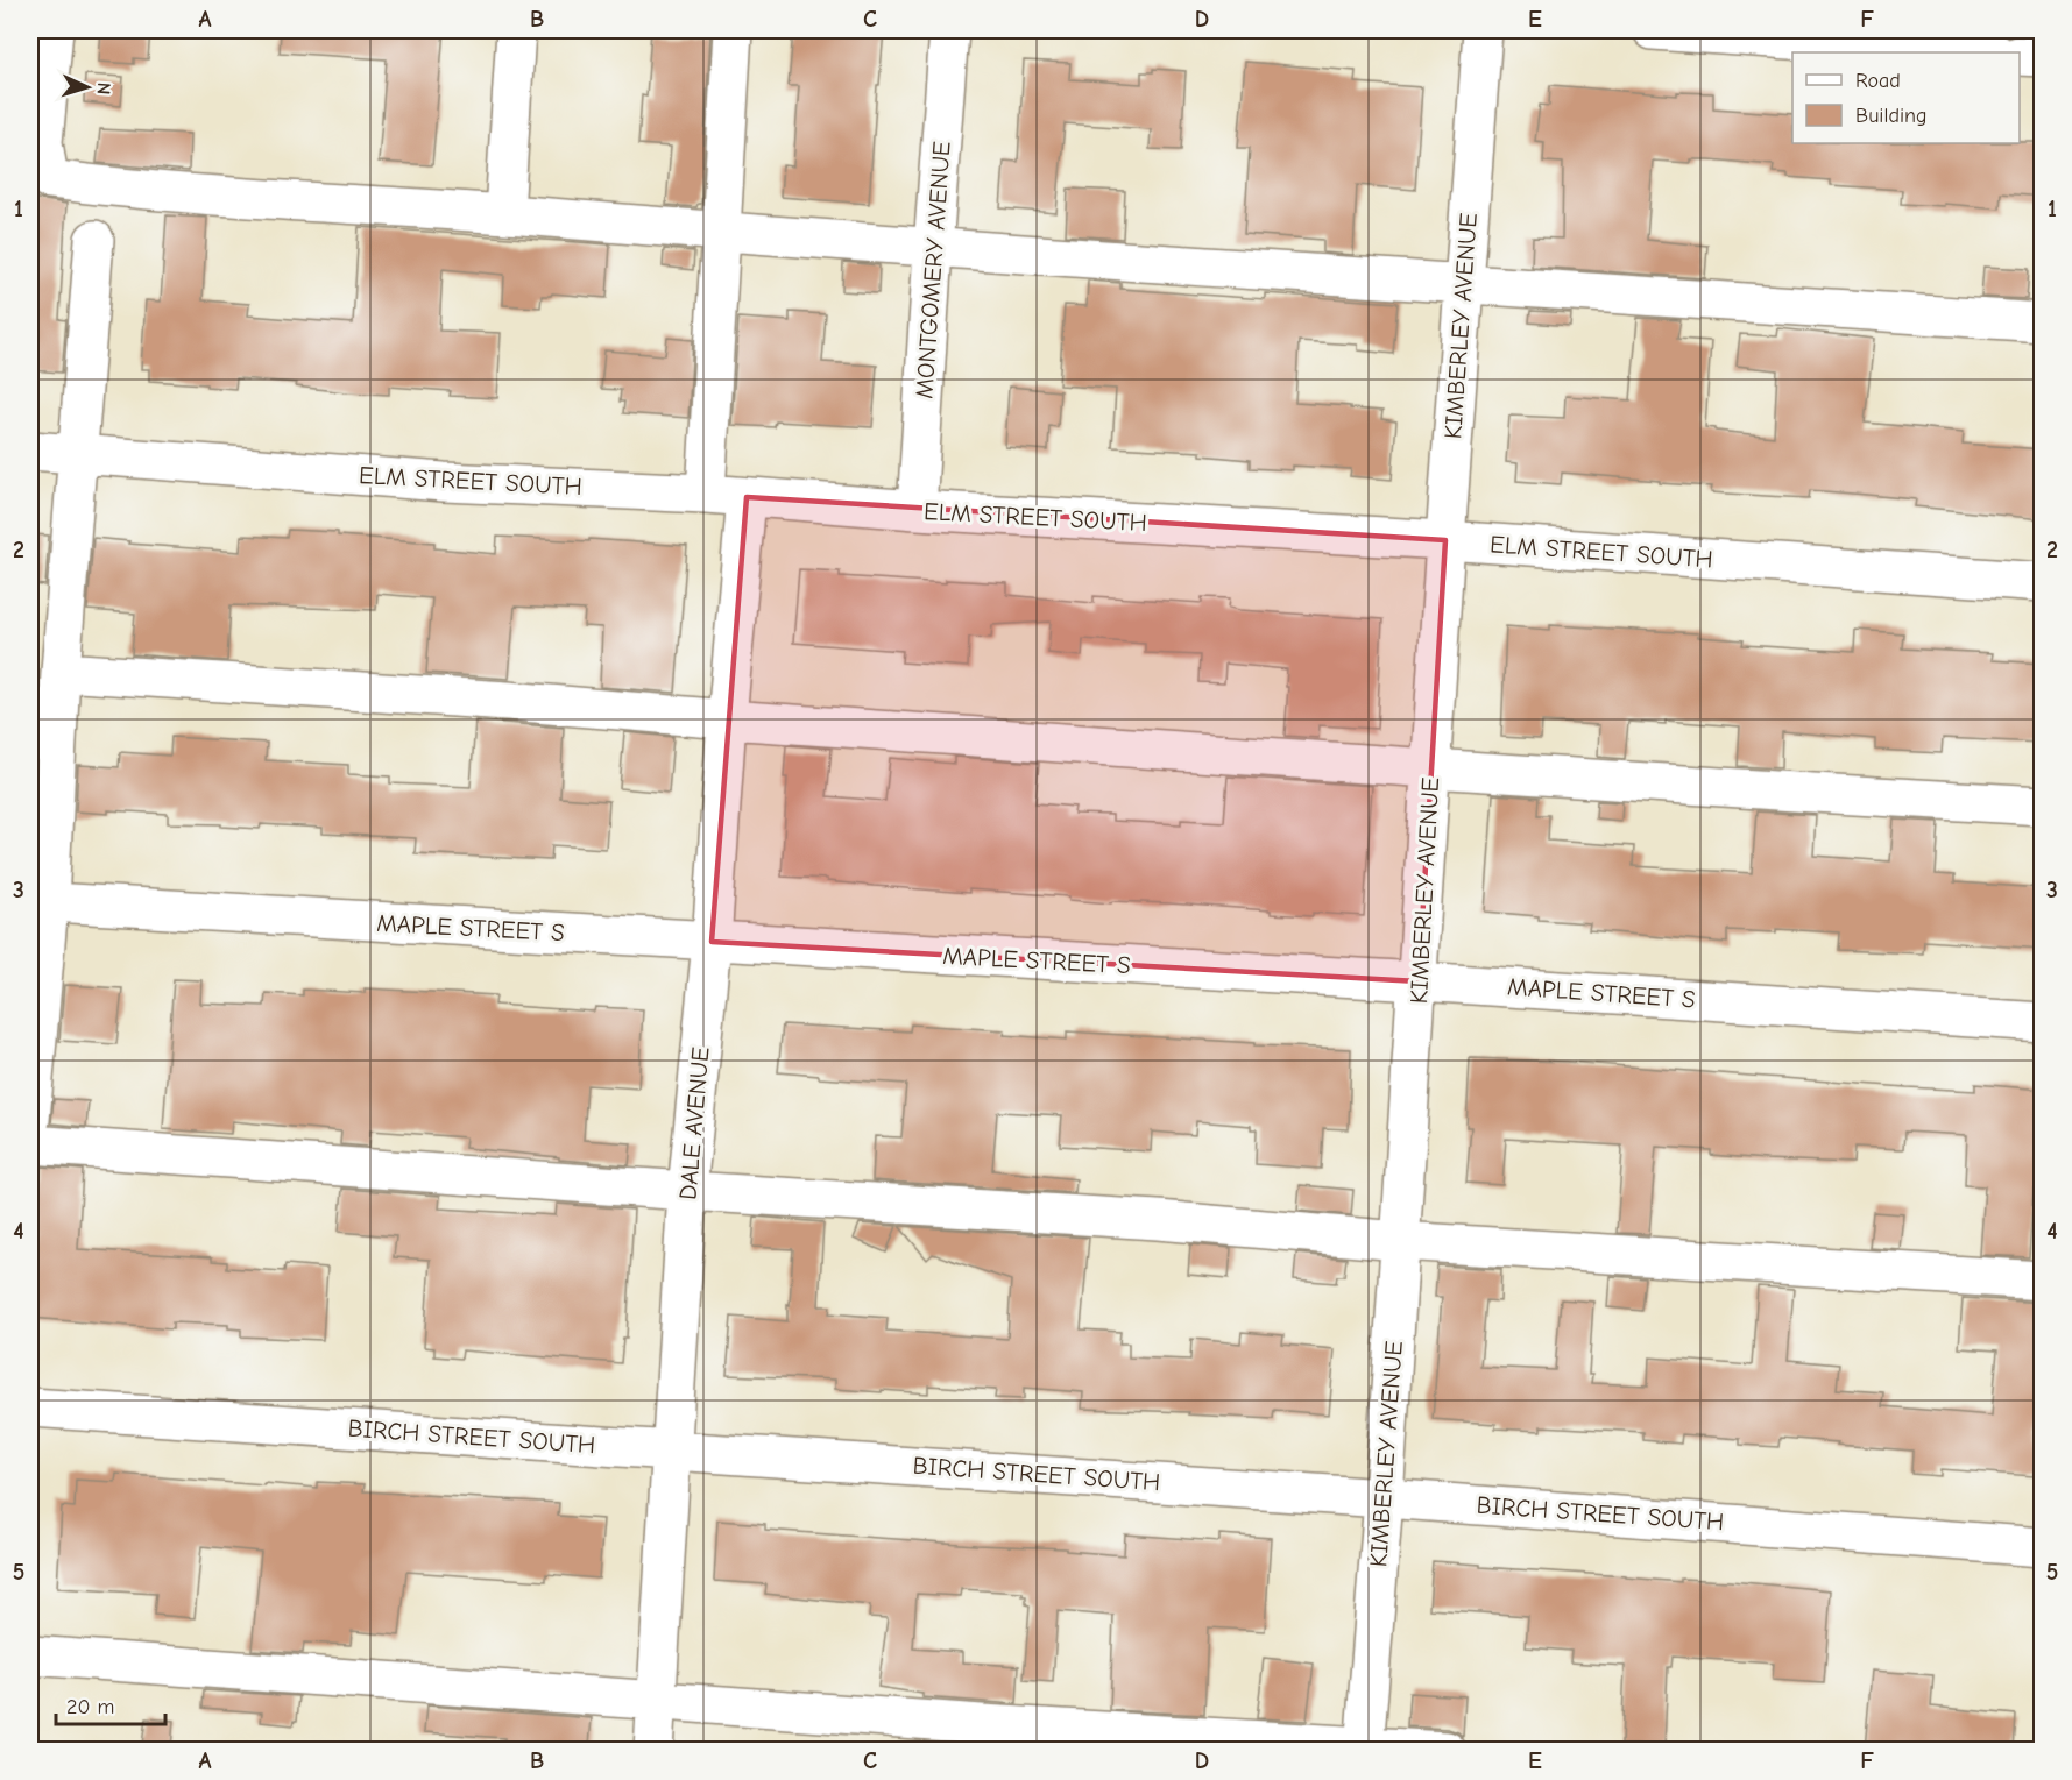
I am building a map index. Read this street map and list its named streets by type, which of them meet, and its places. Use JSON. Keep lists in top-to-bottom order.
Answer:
{
  "streets": {
    "street": [
      "MONTGOMERY AVENUE",
      "KIMBERLEY AVENUE",
      "ELM STREET SOUTH",
      "MAPLE STREET S",
      "DALE AVENUE",
      "BIRCH STREET SOUTH"
    ]
  },
  "crossings": [
    ["MONTGOMERY AVENUE", "ELM STREET SOUTH"],
    ["KIMBERLEY AVENUE", "ELM STREET SOUTH"],
    ["KIMBERLEY AVENUE", "MAPLE STREET S"],
    ["KIMBERLEY AVENUE", "BIRCH STREET SOUTH"],
    ["ELM STREET SOUTH", "DALE AVENUE"],
    ["MAPLE STREET S", "DALE AVENUE"],
    ["DALE AVENUE", "BIRCH STREET SOUTH"]
  ],
  "legend": ["Road", "Building"],
  "scale_bar": "20 m",
  "north": "right",
  "grid": {
    "columns": [
      "A",
      "B",
      "C",
      "D",
      "E",
      "F"
    ],
    "rows": [
      "1",
      "2",
      "3",
      "4",
      "5"
    ]
  }
}
